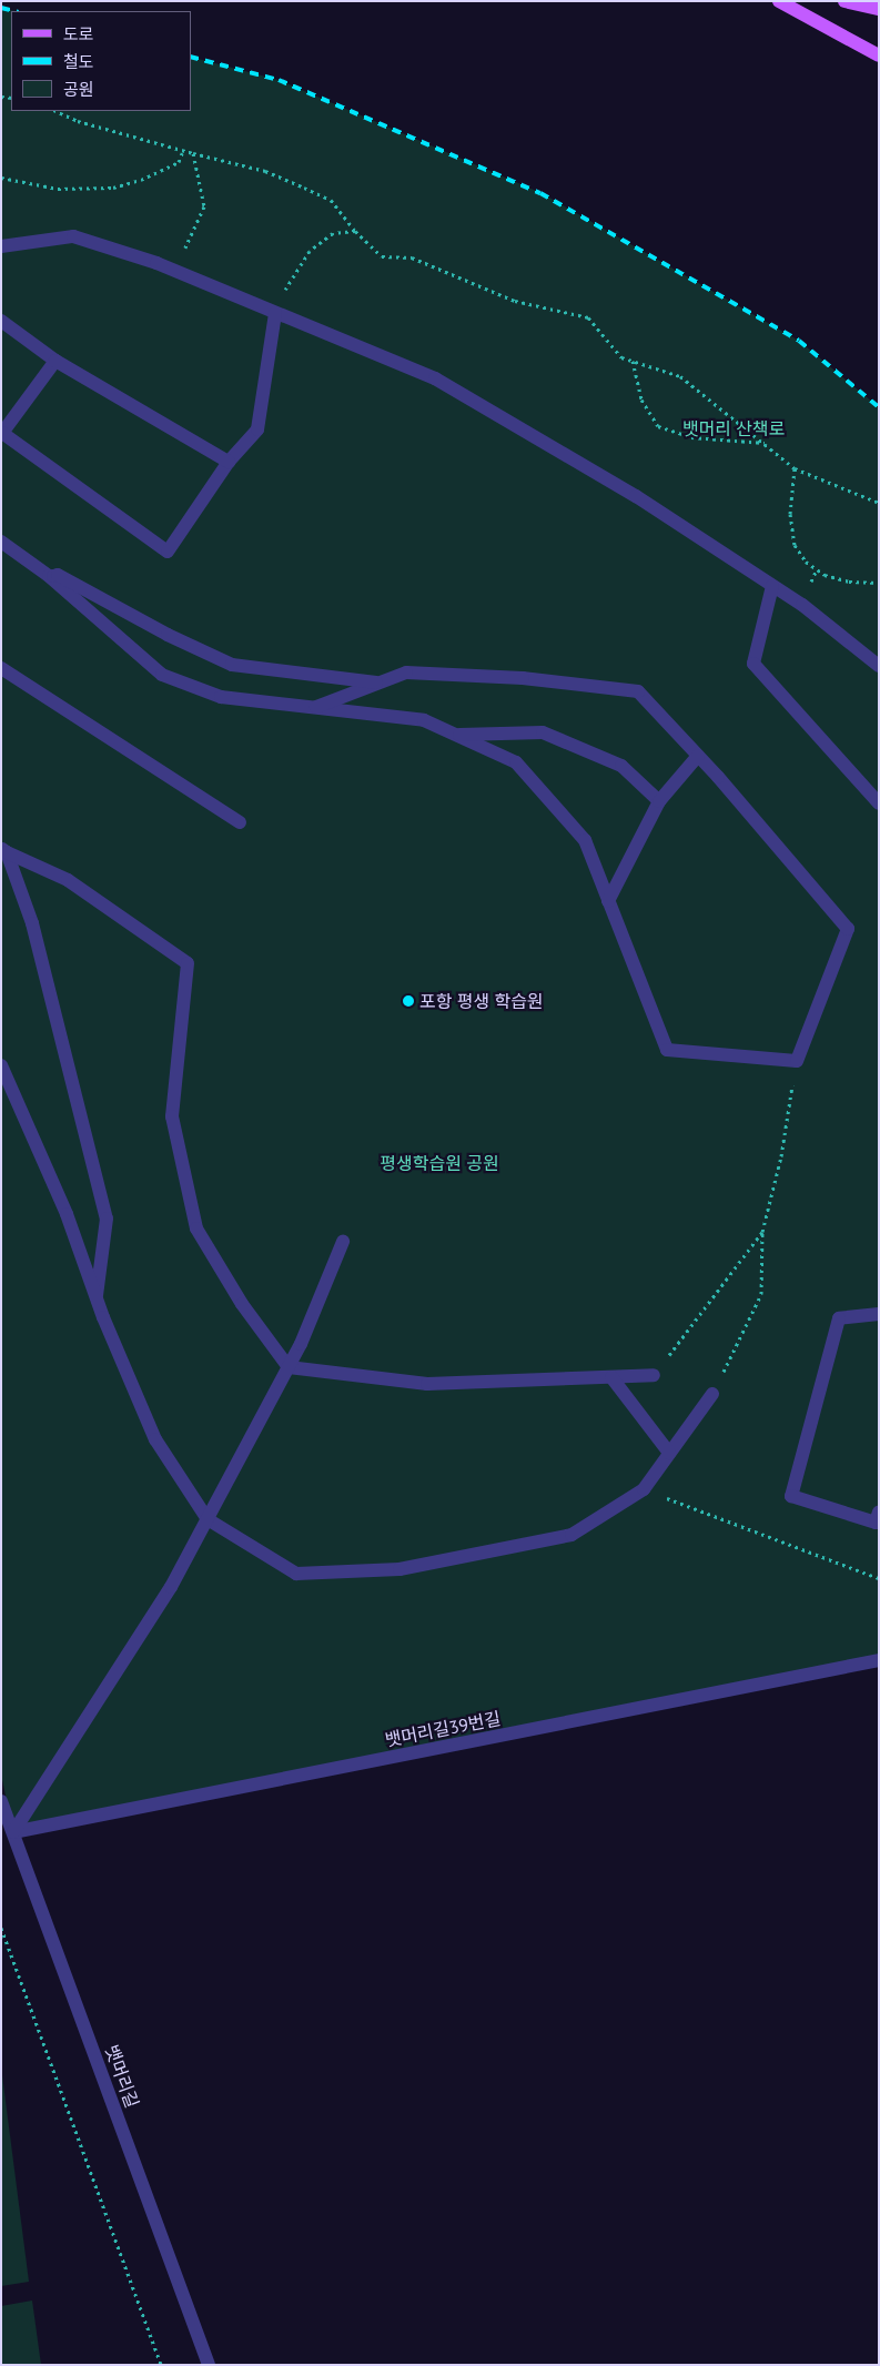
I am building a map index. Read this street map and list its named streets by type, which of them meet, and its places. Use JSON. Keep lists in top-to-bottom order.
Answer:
{
  "streets": {
    "street": ["뱃머리길39번길", "뱃머리길"]
  },
  "crossings": [
    ["뱃머리길39번길", "뱃머리길"]
  ],
  "parks": ["뱃머리 산책로", "평생학습원 공원"],
  "places": ["포항 평생 학습원"],
  "legend": ["도로", "철도", "공원"]
}
